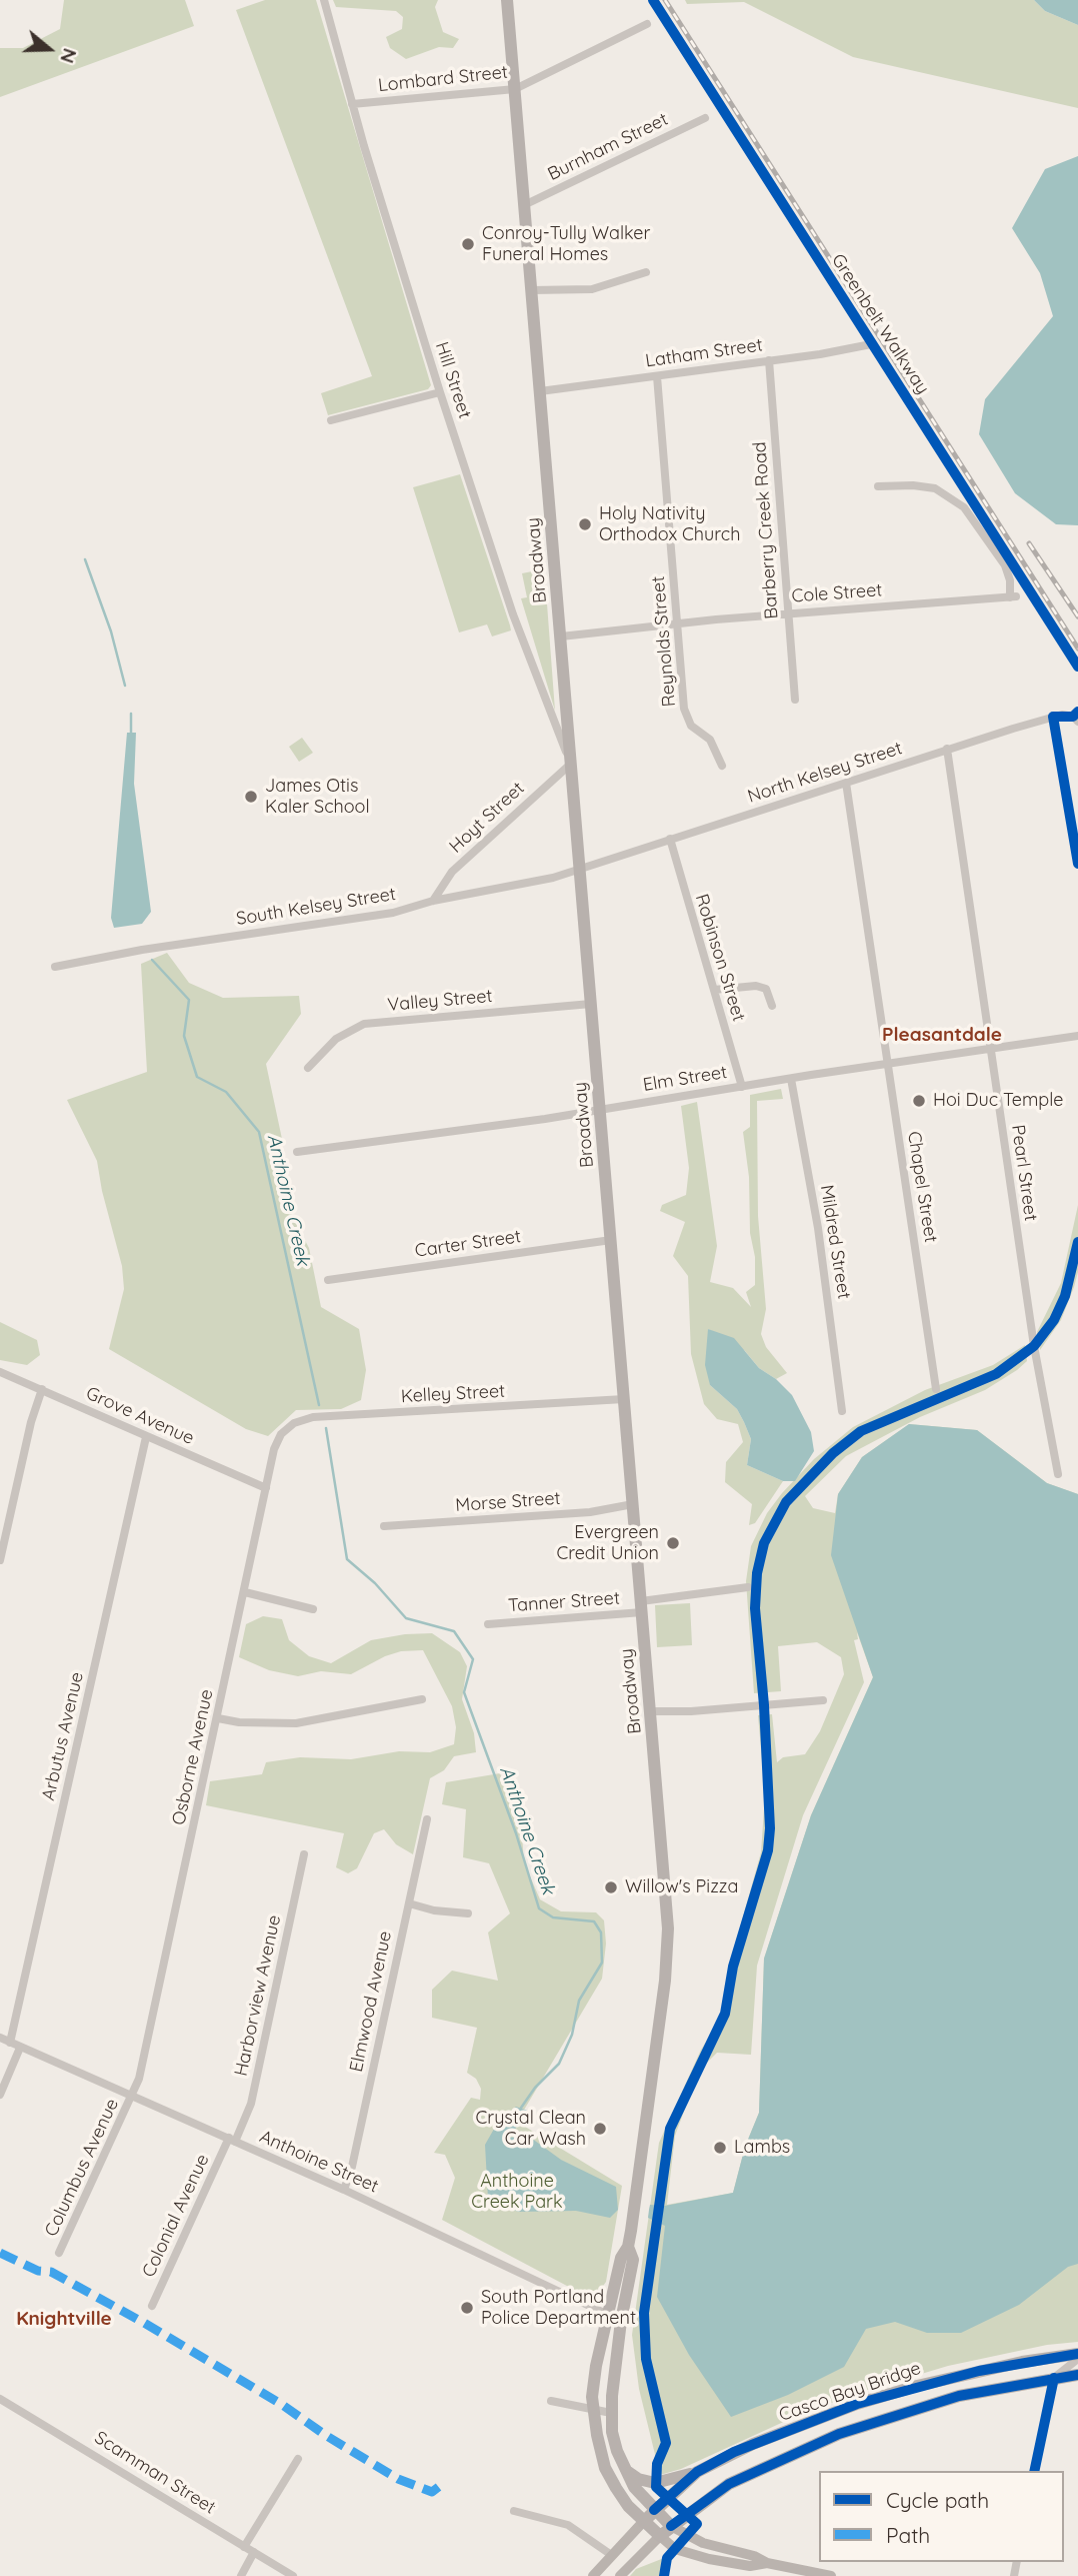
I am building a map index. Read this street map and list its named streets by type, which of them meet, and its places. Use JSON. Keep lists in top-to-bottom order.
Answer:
{
  "streets": {
    "main road": ["Broadway", "Casco Bay Bridge"],
    "street": [
      "Lombard Street",
      "Burnham Street",
      "Latham Street",
      "Hill Street",
      "Barberry Creek Road",
      "Cole Street",
      "Reynolds Street",
      "North Kelsey Street",
      "Hoyt Street",
      "South Kelsey Street",
      "Robinson Street",
      "Valley Street",
      "Elm Street",
      "Pearl Street",
      "Chapel Street",
      "Mildred Street",
      "Carter Street",
      "Kelley Street",
      "Grove Avenue",
      "Morse Street",
      "Tanner Street",
      "Arbutus Avenue",
      "Osborne Avenue",
      "Harborview Avenue",
      "Elmwood Avenue",
      "Anthoine Street",
      "Columbus Avenue",
      "Colonial Avenue",
      "Scamman Street"
    ],
    "cycle path": ["Greenbelt Walkway"]
  },
  "crossings": [
    ["Lombard Street", "Hill Street"],
    ["Lombard Street", "Broadway"],
    ["Burnham Street", "Broadway"],
    ["Latham Street", "Barberry Creek Road"],
    ["Latham Street", "Broadway"],
    ["Latham Street", "Reynolds Street"],
    ["Hill Street", "Broadway"],
    ["Hill Street", "Hoyt Street"],
    ["Barberry Creek Road", "Cole Street"],
    ["Broadway", "Cole Street"],
    ["Broadway", "North Kelsey Street"],
    ["Broadway", "Hoyt Street"],
    ["Broadway", "South Kelsey Street"],
    ["Broadway", "Valley Street"],
    ["Broadway", "Elm Street"],
    ["Broadway", "Carter Street"],
    ["Broadway", "Kelley Street"],
    ["Broadway", "Morse Street"],
    ["Broadway", "Tanner Street"],
    ["Broadway", "Anthoine Street"],
    ["Broadway", "Casco Bay Bridge"],
    ["Cole Street", "Reynolds Street"],
    ["North Kelsey Street", "South Kelsey Street"],
    ["North Kelsey Street", "Robinson Street"],
    ["North Kelsey Street", "Pearl Street"],
    ["North Kelsey Street", "Chapel Street"],
    ["Hoyt Street", "South Kelsey Street"],
    ["Robinson Street", "Elm Street"],
    ["Elm Street", "Pearl Street"],
    ["Elm Street", "Chapel Street"],
    ["Elm Street", "Mildred Street"],
    ["Kelley Street", "Osborne Avenue"],
    ["Grove Avenue", "Arbutus Avenue"],
    ["Grove Avenue", "Osborne Avenue"],
    ["Arbutus Avenue", "Anthoine Street"],
    ["Osborne Avenue", "Anthoine Street"],
    ["Osborne Avenue", "Columbus Avenue"],
    ["Harborview Avenue", "Anthoine Street"],
    ["Harborview Avenue", "Colonial Avenue"],
    ["Elmwood Avenue", "Anthoine Street"],
    ["Anthoine Street", "Columbus Avenue"],
    ["Anthoine Street", "Colonial Avenue"]
  ],
  "districts": ["Pleasantdale", "Knightville"],
  "water": ["Anthoine Creek"],
  "parks": ["Anthoine Creek Park"],
  "places": [
    "Conroy-Tully Walker Funeral Homes",
    "Holy Nativity Orthodox Church",
    "James Otis Kaler School",
    "Hoi Duc Temple",
    "Evergreen Credit Union",
    "Willow's Pizza",
    "Crystal Clean Car Wash",
    "Lambs",
    "South Portland Police Department"
  ],
  "legend": ["Cycle path", "Path"],
  "north": "right"
}
